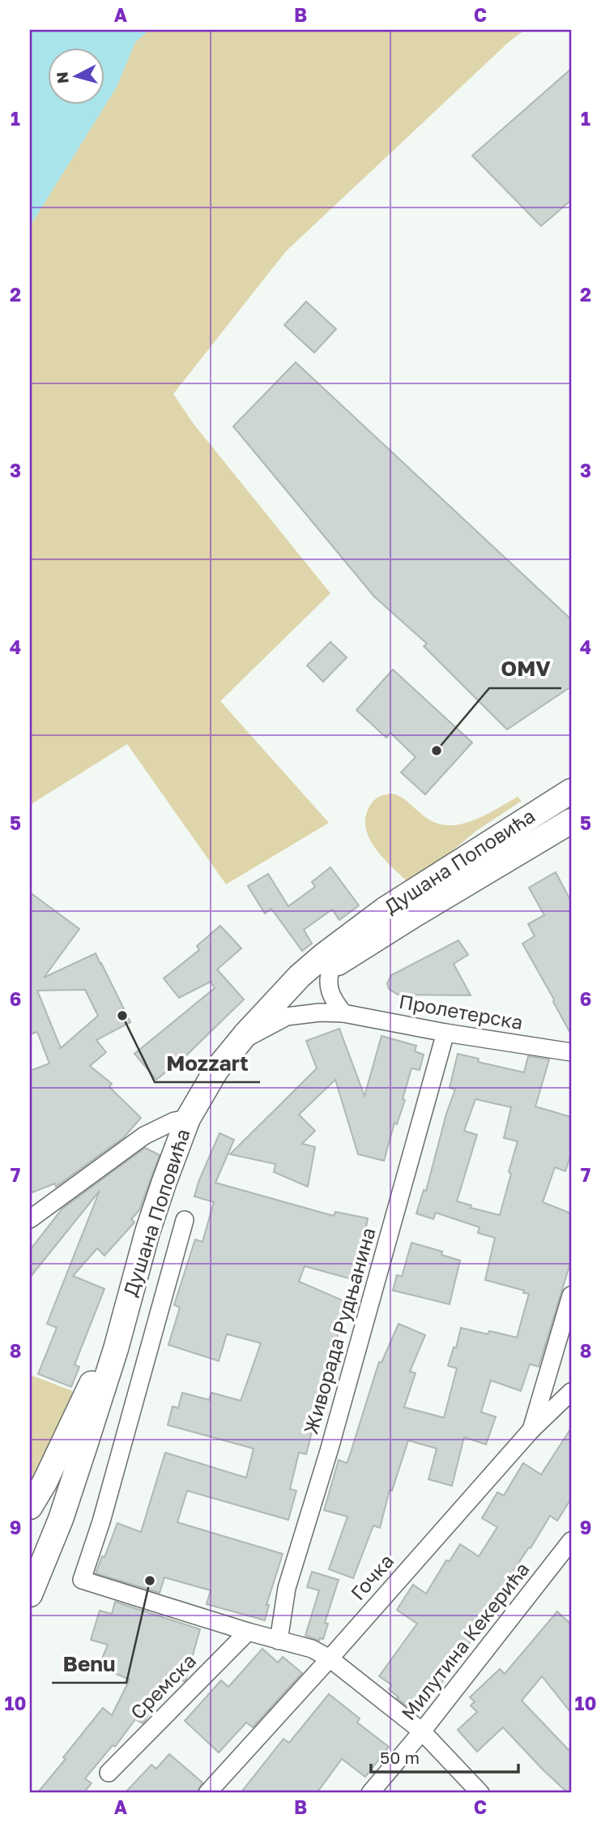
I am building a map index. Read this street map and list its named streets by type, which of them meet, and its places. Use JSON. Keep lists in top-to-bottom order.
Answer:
{
  "streets": {
    "main road": ["Душана Поповића"],
    "street": [
      "Пролетерска",
      "Живорада Рудњанина",
      "Гочка",
      "Милутина Кекерића",
      "Сремска"
    ]
  },
  "crossings": [
    ["Душана Поповића", "Пролетерска"],
    ["Душана Поповића", "Сремска"],
    ["Пролетерска", "Живорада Рудњанина"]
  ],
  "places": ["OMV", "Mozzart", "Benu"],
  "scale_bar": "50 m",
  "north": "left",
  "grid": {
    "columns": ["A", "B", "C"],
    "rows": [
      "1",
      "2",
      "3",
      "4",
      "5",
      "6",
      "7",
      "8",
      "9",
      "10"
    ]
  }
}
